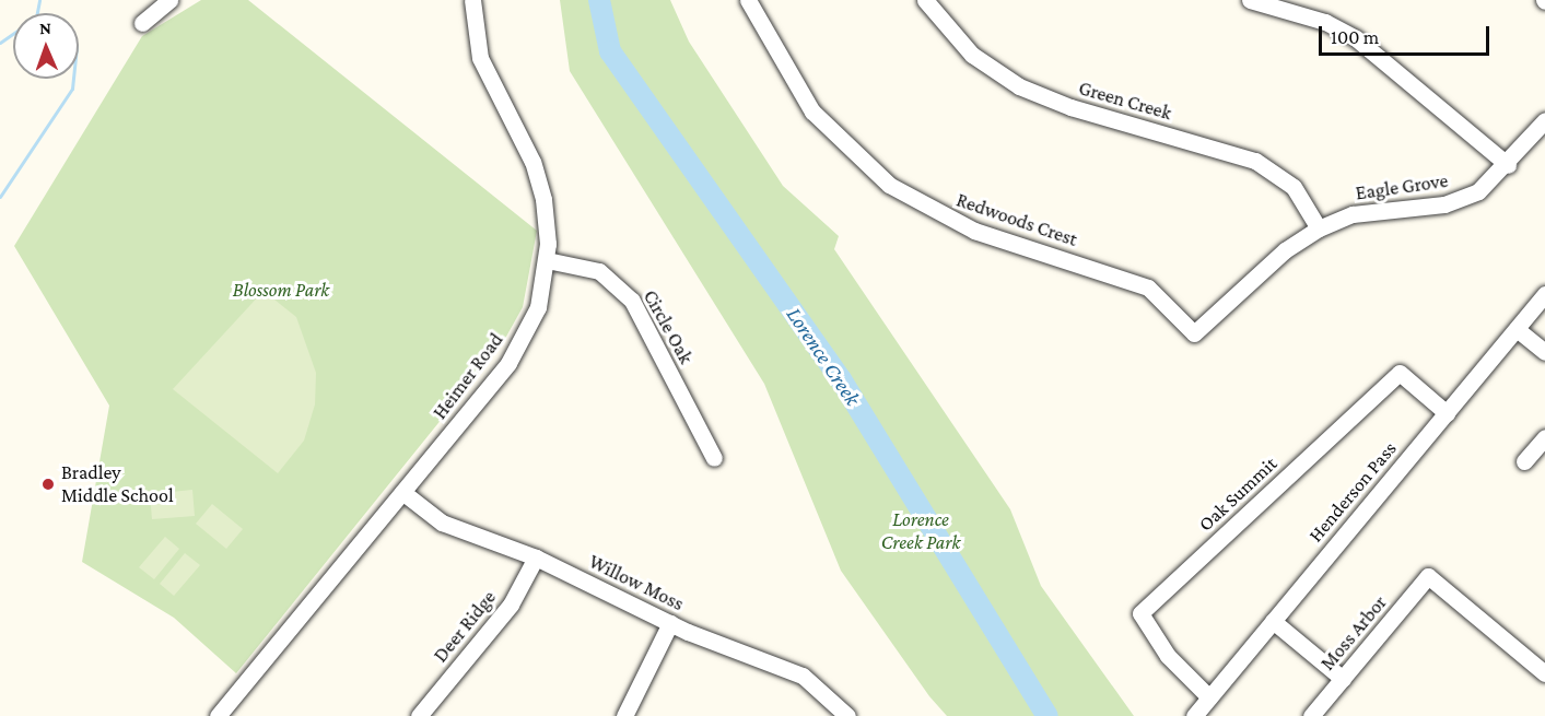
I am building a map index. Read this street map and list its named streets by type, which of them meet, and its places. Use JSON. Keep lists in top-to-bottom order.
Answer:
{
  "streets": {
    "street": [
      "Green Creek",
      "Eagle Grove",
      "Redwoods Crest",
      "Circle Oak",
      "Heimer Road",
      "Henderson Pass",
      "Oak Summit",
      "Willow Moss",
      "Deer Ridge",
      "Moss Arbor"
    ]
  },
  "crossings": [
    ["Green Creek", "Eagle Grove"],
    ["Eagle Grove", "Redwoods Crest"],
    ["Circle Oak", "Heimer Road"],
    ["Heimer Road", "Willow Moss"],
    ["Henderson Pass", "Oak Summit"],
    ["Willow Moss", "Deer Ridge"]
  ],
  "water": ["Lorence Creek"],
  "parks": ["Blossom Park", "Lorence Creek Park"],
  "places": ["Bradley Middle School"],
  "scale_bar": "100 m",
  "north": "top"
}
